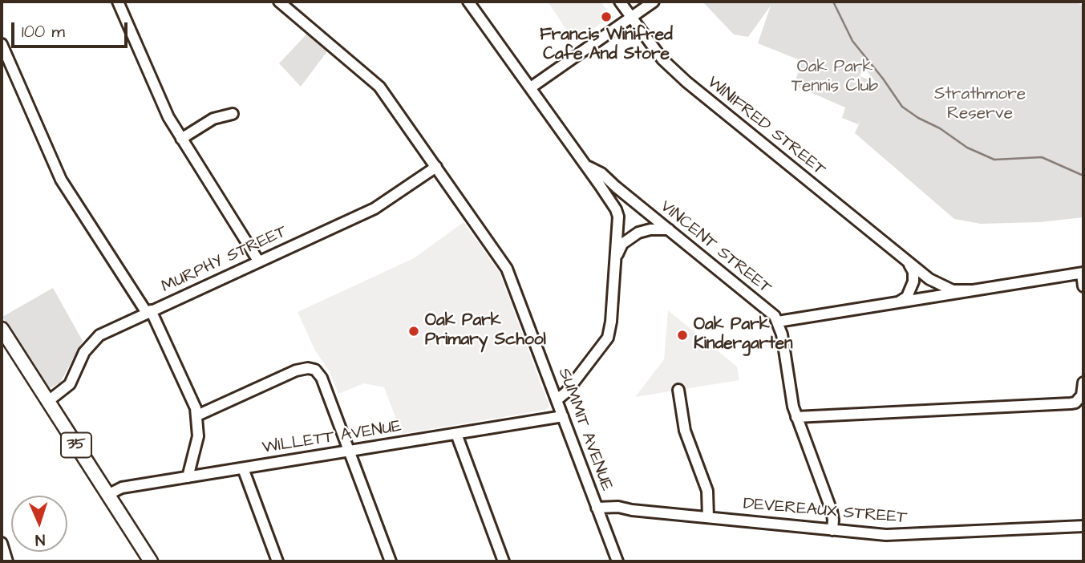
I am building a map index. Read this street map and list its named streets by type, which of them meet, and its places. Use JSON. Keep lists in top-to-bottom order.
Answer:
{
  "streets": {
    "main road": ["35"],
    "street": [
      "WINIFRED STREET",
      "VINCENT STREET",
      "MURPHY STREET",
      "SUMMIT AVENUE",
      "WILLETT AVENUE",
      "DEVEREAUX STREET"
    ]
  },
  "crossings": [
    ["VINCENT STREET", "SUMMIT AVENUE"],
    ["MURPHY STREET", "SUMMIT AVENUE"],
    ["MURPHY STREET", "35"],
    ["SUMMIT AVENUE", "WILLETT AVENUE"],
    ["SUMMIT AVENUE", "DEVEREAUX STREET"],
    ["WILLETT AVENUE", "35"]
  ],
  "parks": ["Oak Park Tennis Club", "Strathmore Reserve"],
  "places": ["Francis Winifred Cafe And Store", "Oak Park Primary School", "Oak Park Kindergarten"],
  "scale_bar": "100 m",
  "north": "bottom"
}
